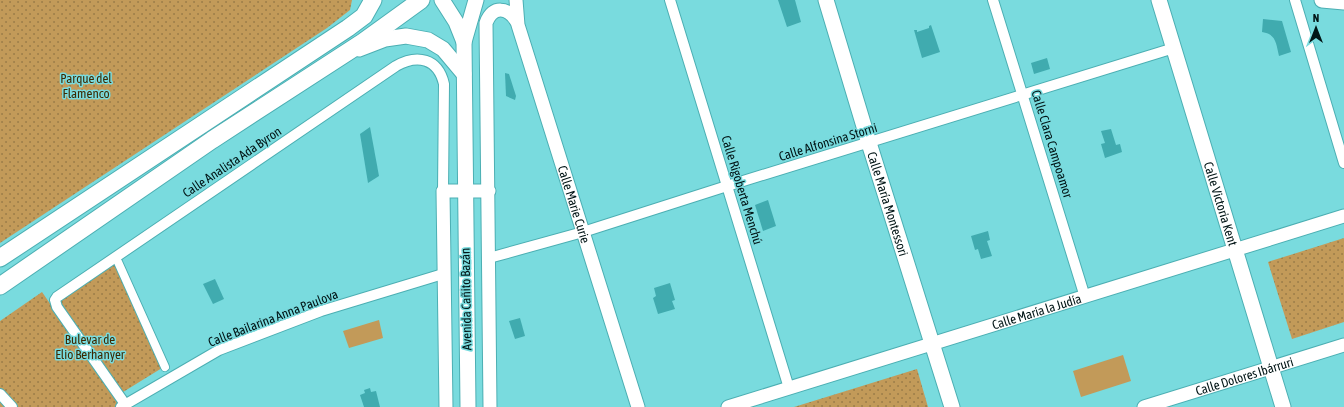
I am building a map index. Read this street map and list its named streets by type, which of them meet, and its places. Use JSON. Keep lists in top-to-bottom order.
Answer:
{
  "streets": {
    "main road": ["Calle María Montessori", "Calle Victoria Kent", "Avenida Cañito Bazán"],
    "street": [
      "Calle Alfonsina Storni",
      "Calle Clara Campoamor",
      "Calle Analista Ada Byron",
      "Calle Rigoberta Menchú",
      "Calle Marie Curie",
      "Calle María la Judía",
      "Calle Bailarina Anna Paulova",
      "Calle Dolores Ibárruri"
    ]
  },
  "crossings": [
    ["Calle Alfonsina Storni", "Calle Clara Campoamor"],
    ["Calle Alfonsina Storni", "Calle Rigoberta Menchú"],
    ["Calle Alfonsina Storni", "Calle Marie Curie"],
    ["Calle Alfonsina Storni", "Calle María Montessori"],
    ["Calle Alfonsina Storni", "Calle Victoria Kent"],
    ["Calle Alfonsina Storni", "Avenida Cañito Bazán"],
    ["Calle Clara Campoamor", "Calle María la Judía"],
    ["Calle Analista Ada Byron", "Avenida Cañito Bazán"],
    ["Calle Analista Ada Byron", "Calle Bailarina Anna Paulova"],
    ["Calle Rigoberta Menchú", "Calle María la Judía"],
    ["Calle Marie Curie", "Avenida Cañito Bazán"],
    ["Calle María Montessori", "Calle María la Judía"],
    ["Calle Victoria Kent", "Calle María la Judía"],
    ["Calle Victoria Kent", "Calle Dolores Ibárruri"],
    ["Avenida Cañito Bazán", "Calle Bailarina Anna Paulova"]
  ],
  "parks": ["Parque del Flamenco", "Bulevar de Elio Berhanyer"],
  "north": "top"
}
